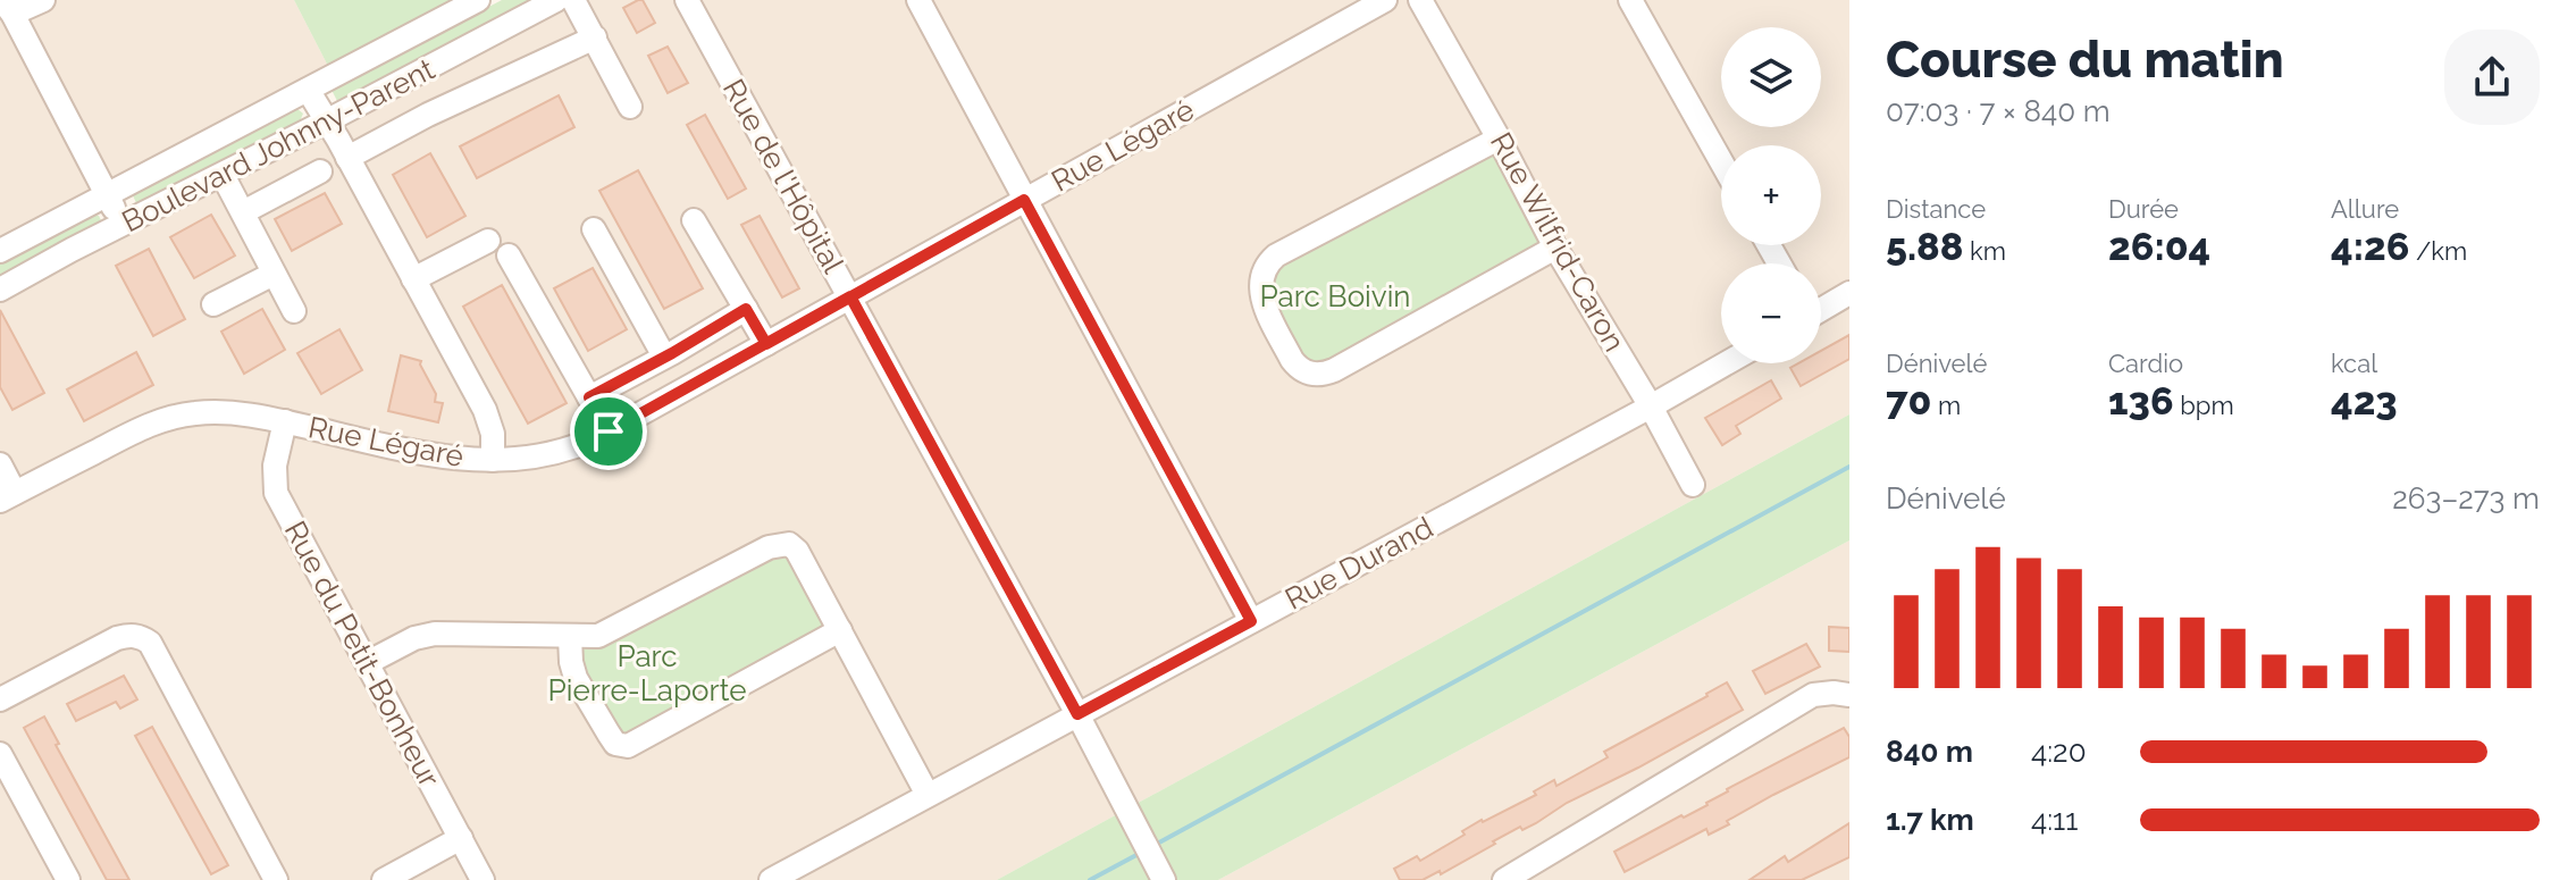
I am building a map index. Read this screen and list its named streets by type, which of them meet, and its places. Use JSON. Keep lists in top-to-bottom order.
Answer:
{
  "streets": {
    "street": [
      "Boulevard Johnny-Parent",
      "Rue Légaré",
      "Rue de l'Hôpital",
      "Rue Wilfrid-Caron",
      "Rue Durand",
      "Rue du Petit-Bonheur"
    ]
  },
  "crossings": [
    ["Rue Légaré", "Rue de l'Hôpital"],
    ["Rue Légaré", "Rue du Petit-Bonheur"],
    ["Rue de l'Hôpital", "Rue Durand"],
    ["Rue Wilfrid-Caron", "Rue Durand"]
  ],
  "parks": ["Parc Boivin", "Parc Pierre-Laporte"],
  "page": {
    "heading": ["Course du matin", "07:03 · 7 × 840 m"],
    "map_buttons": ["+", "−"],
    "stats": [
      ["Distance", "5.88 km"],
      ["Durée", "26:04"],
      ["Allure", "4:26 /km"],
      ["Dénivelé", "70 m"],
      ["Cardio", "136 bpm"],
      ["kcal", "423"]
    ],
    "chart": ["Dénivelé", "263–273 m"],
    "list": [
      {
        "name": "840 m",
        "note": "4:20"
      },
      {
        "name": "1.7 km",
        "note": "4:11"
      }
    ]
  }
}
